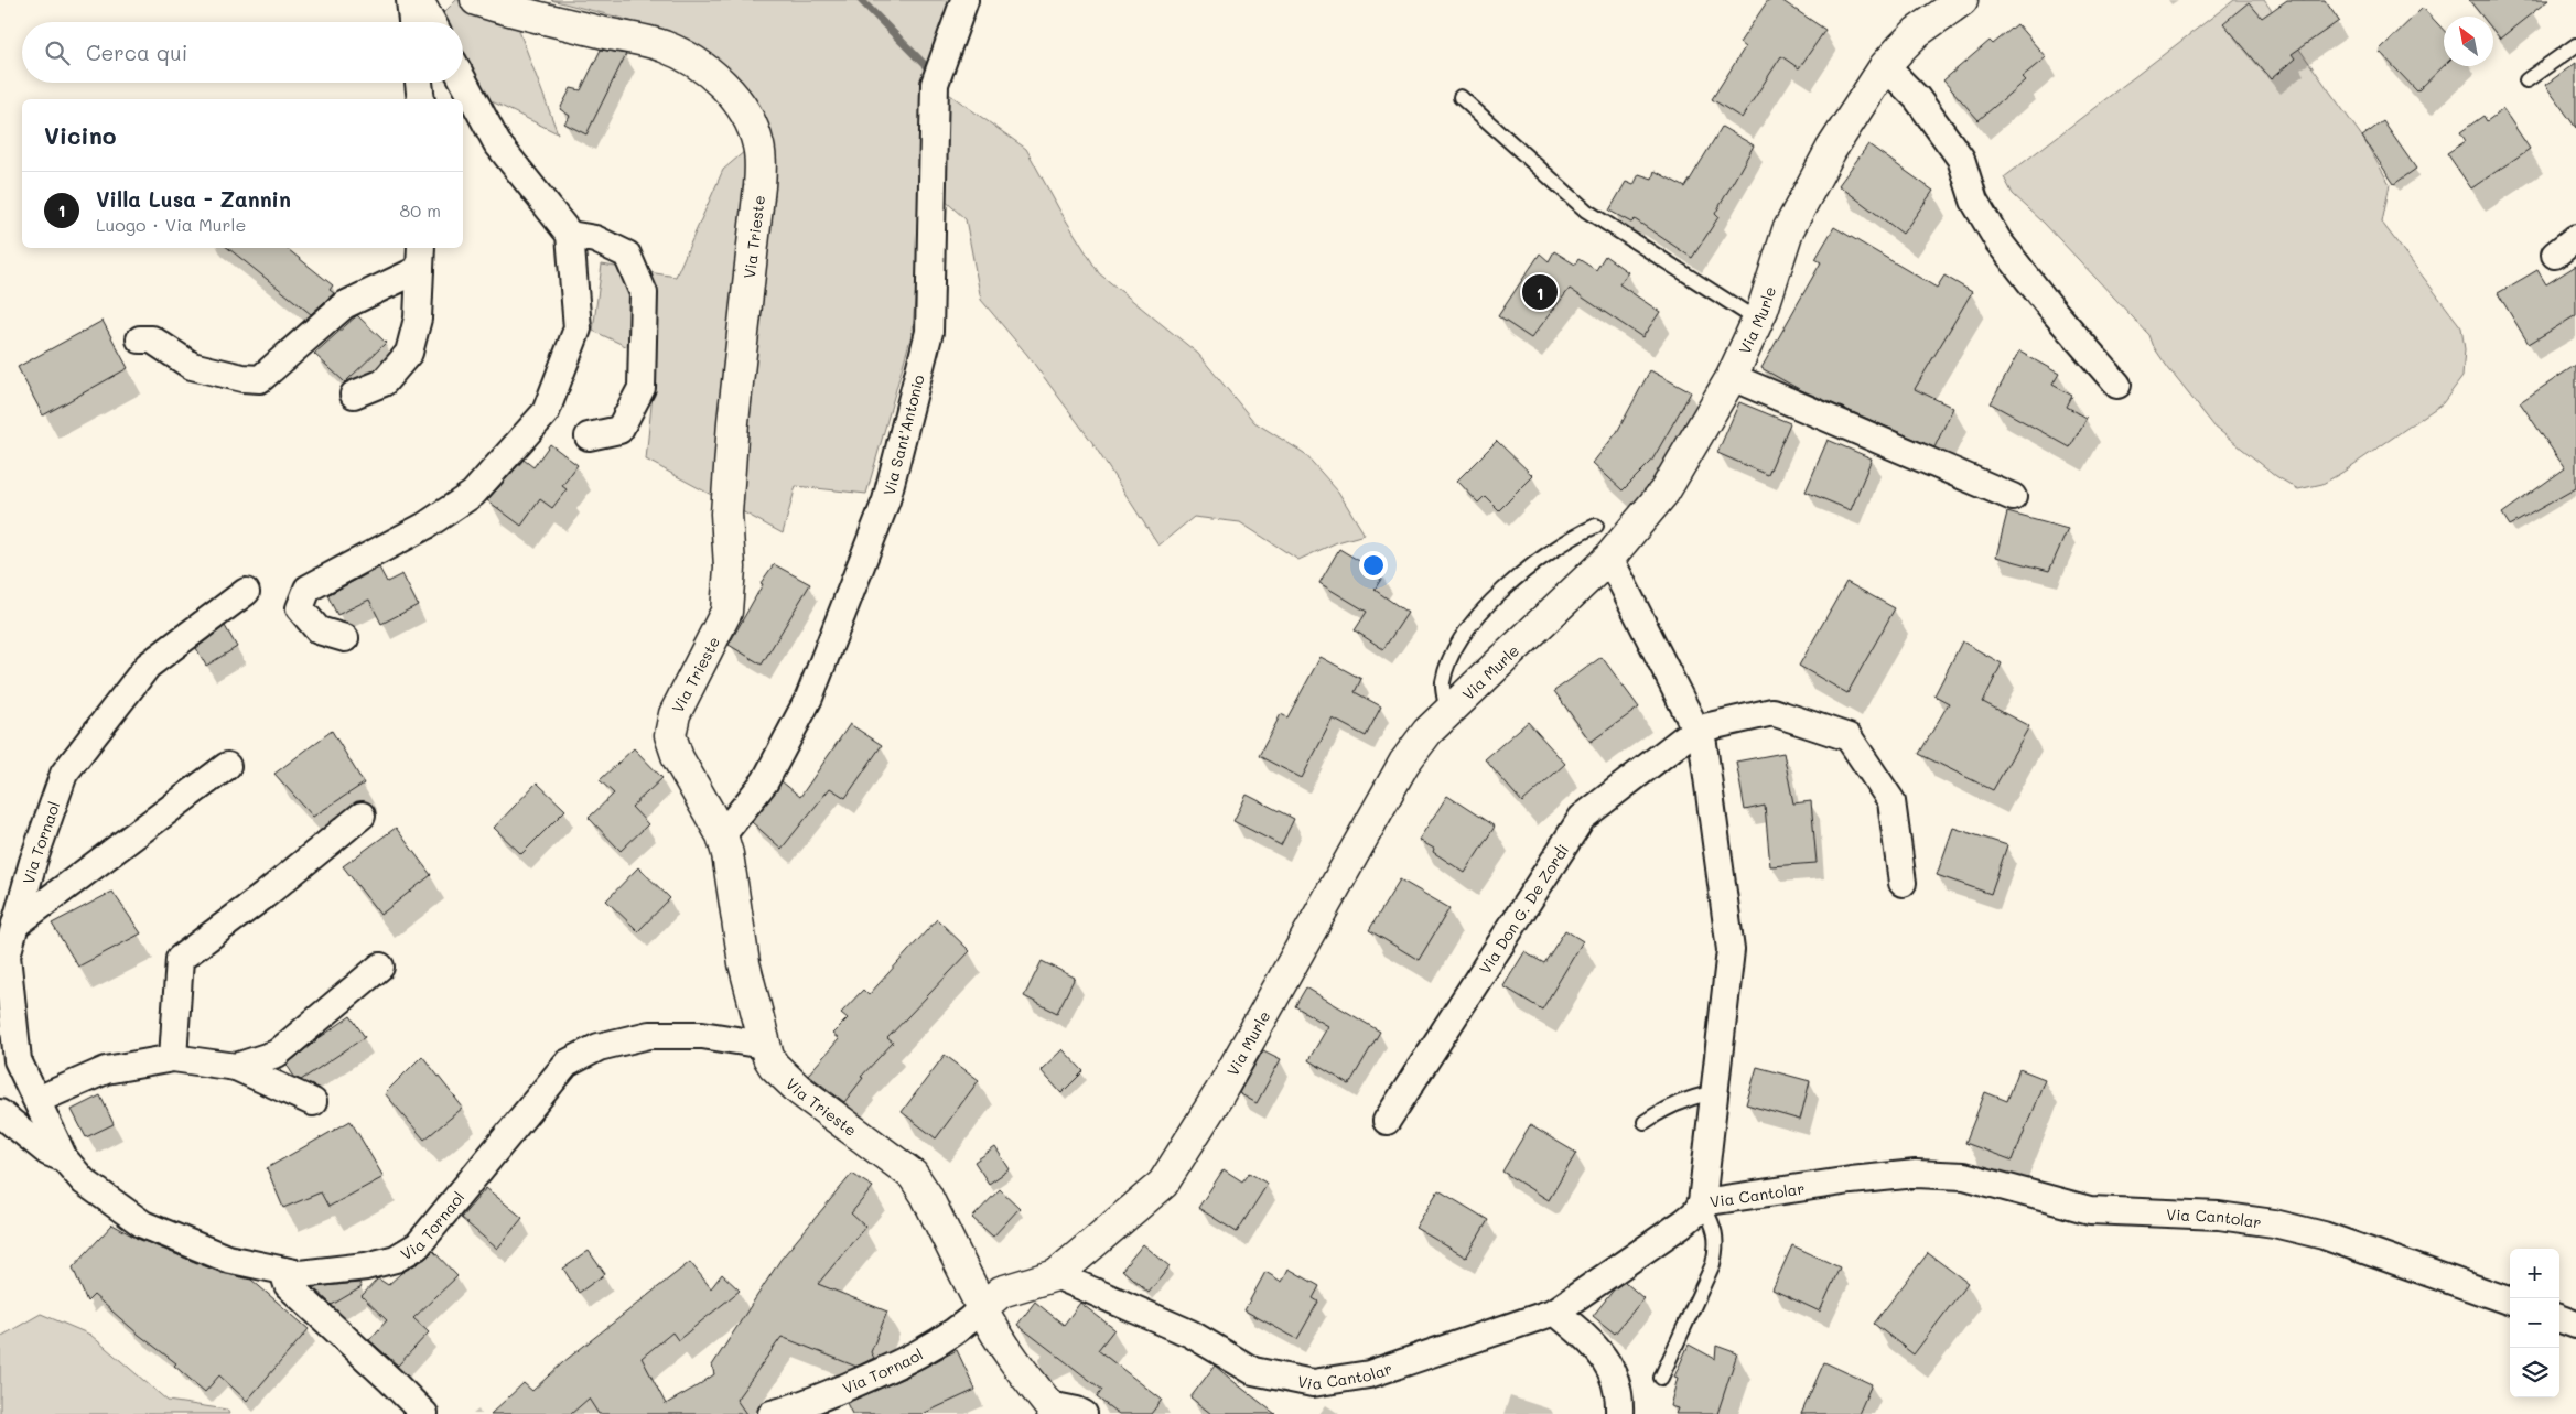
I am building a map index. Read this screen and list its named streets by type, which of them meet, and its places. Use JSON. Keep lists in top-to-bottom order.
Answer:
{
  "streets": {
    "main road": ["Via Trieste", "Via Murle"],
    "street": [
      "Via Sant'Antonio",
      "Via Tornaol",
      "Via Don G. De Zordi",
      "Via Cantolar"
    ]
  },
  "crossings": [
    ["Via Trieste", "Via Murle"],
    ["Via Trieste", "Via Sant'Antonio"],
    ["Via Trieste", "Via Tornaol"],
    ["Via Murle", "Via Tornaol"],
    ["Via Murle", "Via Cantolar"]
  ],
  "north": "top left",
  "page": {
    "search": "Cerca qui",
    "heading": "Vicino",
    "list": [
      {
        "mark": "1",
        "name": "Villa Lusa - Zannin",
        "note": "Luogo · Via Murle",
        "value": "80 m"
      }
    ],
    "pins": "1",
    "map_buttons": ["+", "−"]
  }
}
